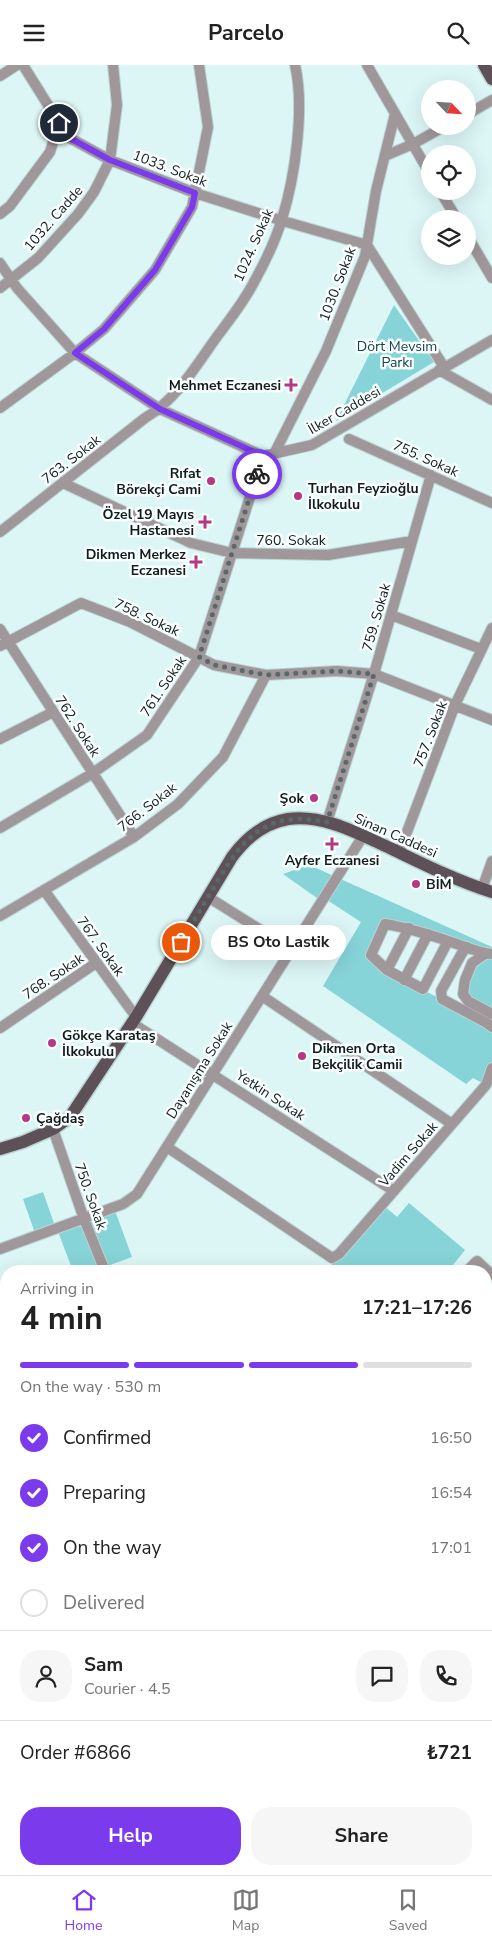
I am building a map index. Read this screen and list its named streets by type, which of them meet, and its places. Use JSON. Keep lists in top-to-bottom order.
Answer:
{
  "streets": {
    "main road": ["Sinan Caddesi"],
    "street": [
      "1033. Sokak",
      "1032. Cadde",
      "1024. Sokak",
      "1030. Sokak",
      "İlker Caddesi",
      "755. Sokak",
      "763. Sokak",
      "760. Sokak",
      "758. Sokak",
      "759. Sokak",
      "761. Sokak",
      "762. Sokak",
      "757. Sokak",
      "766. Sokak",
      "767. Sokak",
      "768. Sokak",
      "Dayanışma Sokak",
      "Yetkin Sokak",
      "Vadim Sokak",
      "750. Sokak"
    ]
  },
  "crossings": [
    ["1033. Sokak", "1032. Cadde"],
    ["1033. Sokak", "1024. Sokak"],
    ["1033. Sokak", "1030. Sokak"],
    ["1024. Sokak", "763. Sokak"],
    ["1030. Sokak", "İlker Caddesi"],
    ["İlker Caddesi", "761. Sokak"],
    ["755. Sokak", "759. Sokak"],
    ["763. Sokak", "760. Sokak"],
    ["760. Sokak", "759. Sokak"],
    ["760. Sokak", "761. Sokak"],
    ["758. Sokak", "759. Sokak"],
    ["758. Sokak", "761. Sokak"],
    ["758. Sokak", "762. Sokak"],
    ["758. Sokak", "757. Sokak"],
    ["758. Sokak", "766. Sokak"],
    ["759. Sokak", "Sinan Caddesi"],
    ["761. Sokak", "762. Sokak"],
    ["762. Sokak", "766. Sokak"],
    ["757. Sokak", "Sinan Caddesi"],
    ["766. Sokak", "767. Sokak"],
    ["Sinan Caddesi", "767. Sokak"],
    ["Sinan Caddesi", "Dayanışma Sokak"],
    ["Sinan Caddesi", "Yetkin Sokak"],
    ["Sinan Caddesi", "750. Sokak"],
    ["767. Sokak", "768. Sokak"],
    ["767. Sokak", "Yetkin Sokak"],
    ["Dayanışma Sokak", "Yetkin Sokak"],
    ["Dayanışma Sokak", "Vadim Sokak"],
    ["Dayanışma Sokak", "750. Sokak"],
    ["Yetkin Sokak", "Vadim Sokak"]
  ],
  "parks": ["Dört Mevsim Parkı"],
  "places": {
    "health": [
      "Mehmet Eczanesi",
      "Özel 19 Mayıs Hastanesi",
      "Dikmen Merkez Eczanesi",
      "Ayfer Eczanesi"
    ],
    "other": [
      "Rıfat Börekçi Cami",
      "Turhan Feyzioğlu İlkokulu",
      "Şok",
      "BİM",
      "BS Oto Lastik",
      "Gökçe Karataş İlkokulu",
      "Dikmen Orta Bekçilik Camii",
      "Çağdaş"
    ]
  },
  "north": "bottom right",
  "page": {
    "header": "Parcelo",
    "bubble": "BS Oto Lastik",
    "heading": ["4 min", "Arriving in", "17:21–17:26"],
    "panel": [
      "Sam",
      "Courier · 4.5",
      "Order #6866",
      "₺721"
    ],
    "bar": "On the way · 530 m",
    "list": [
      ["Confirmed", "16:50"],
      ["Preparing", "16:54"],
      ["On the way", "17:01"],
      "Delivered"
    ],
    "buttons": ["Help", "Share"],
    "tabs": ["Home", "Map", "Saved"]
  }
}
